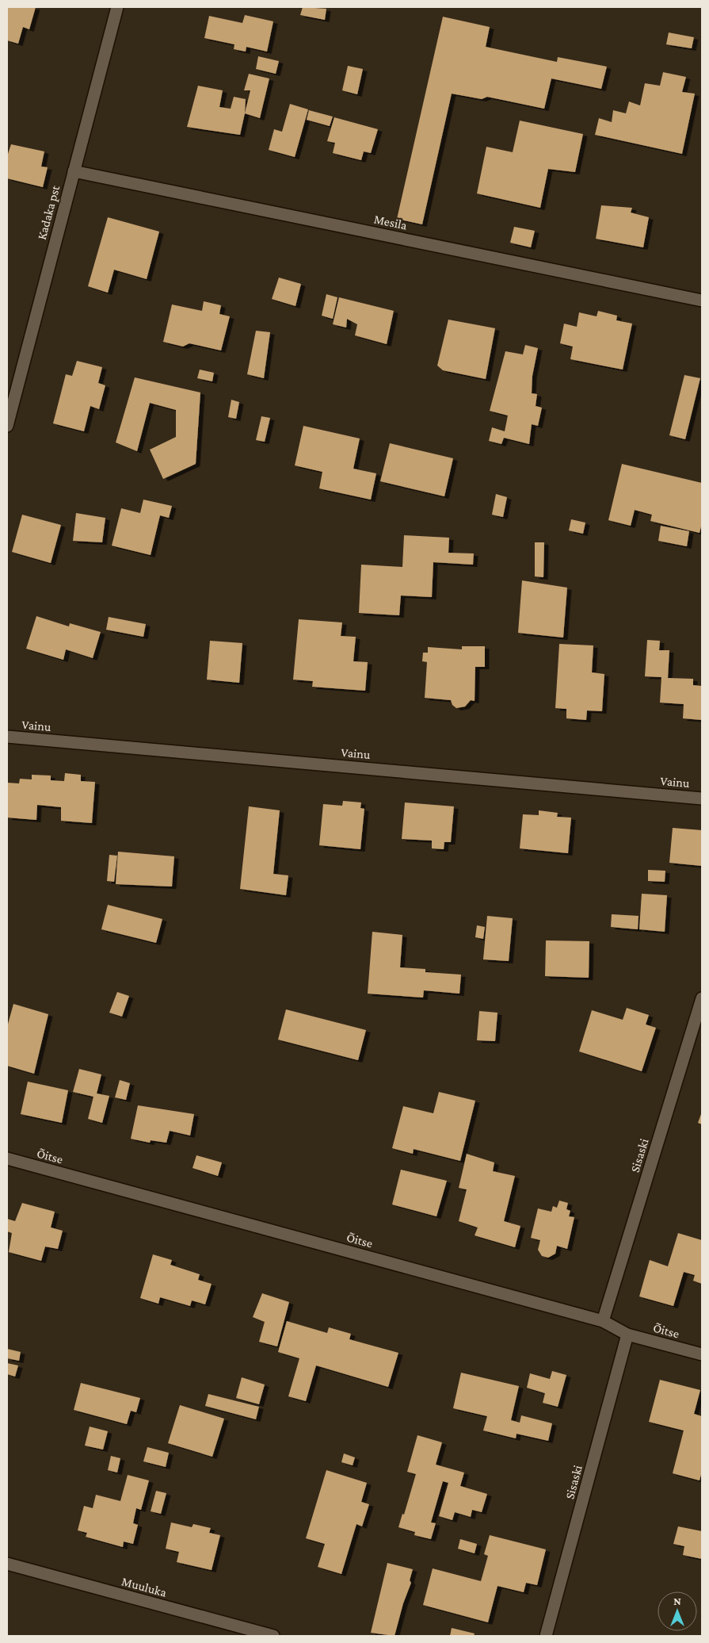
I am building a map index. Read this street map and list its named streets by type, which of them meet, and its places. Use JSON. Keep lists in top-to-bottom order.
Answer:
{
  "streets": {
    "street": [
      "Kadaka pst",
      "Mesila",
      "Vainu",
      "Sisaski",
      "Õitse",
      "Muuluka"
    ]
  },
  "crossings": [
    ["Kadaka pst", "Mesila"],
    ["Sisaski", "Õitse"]
  ],
  "north": "top"
}
